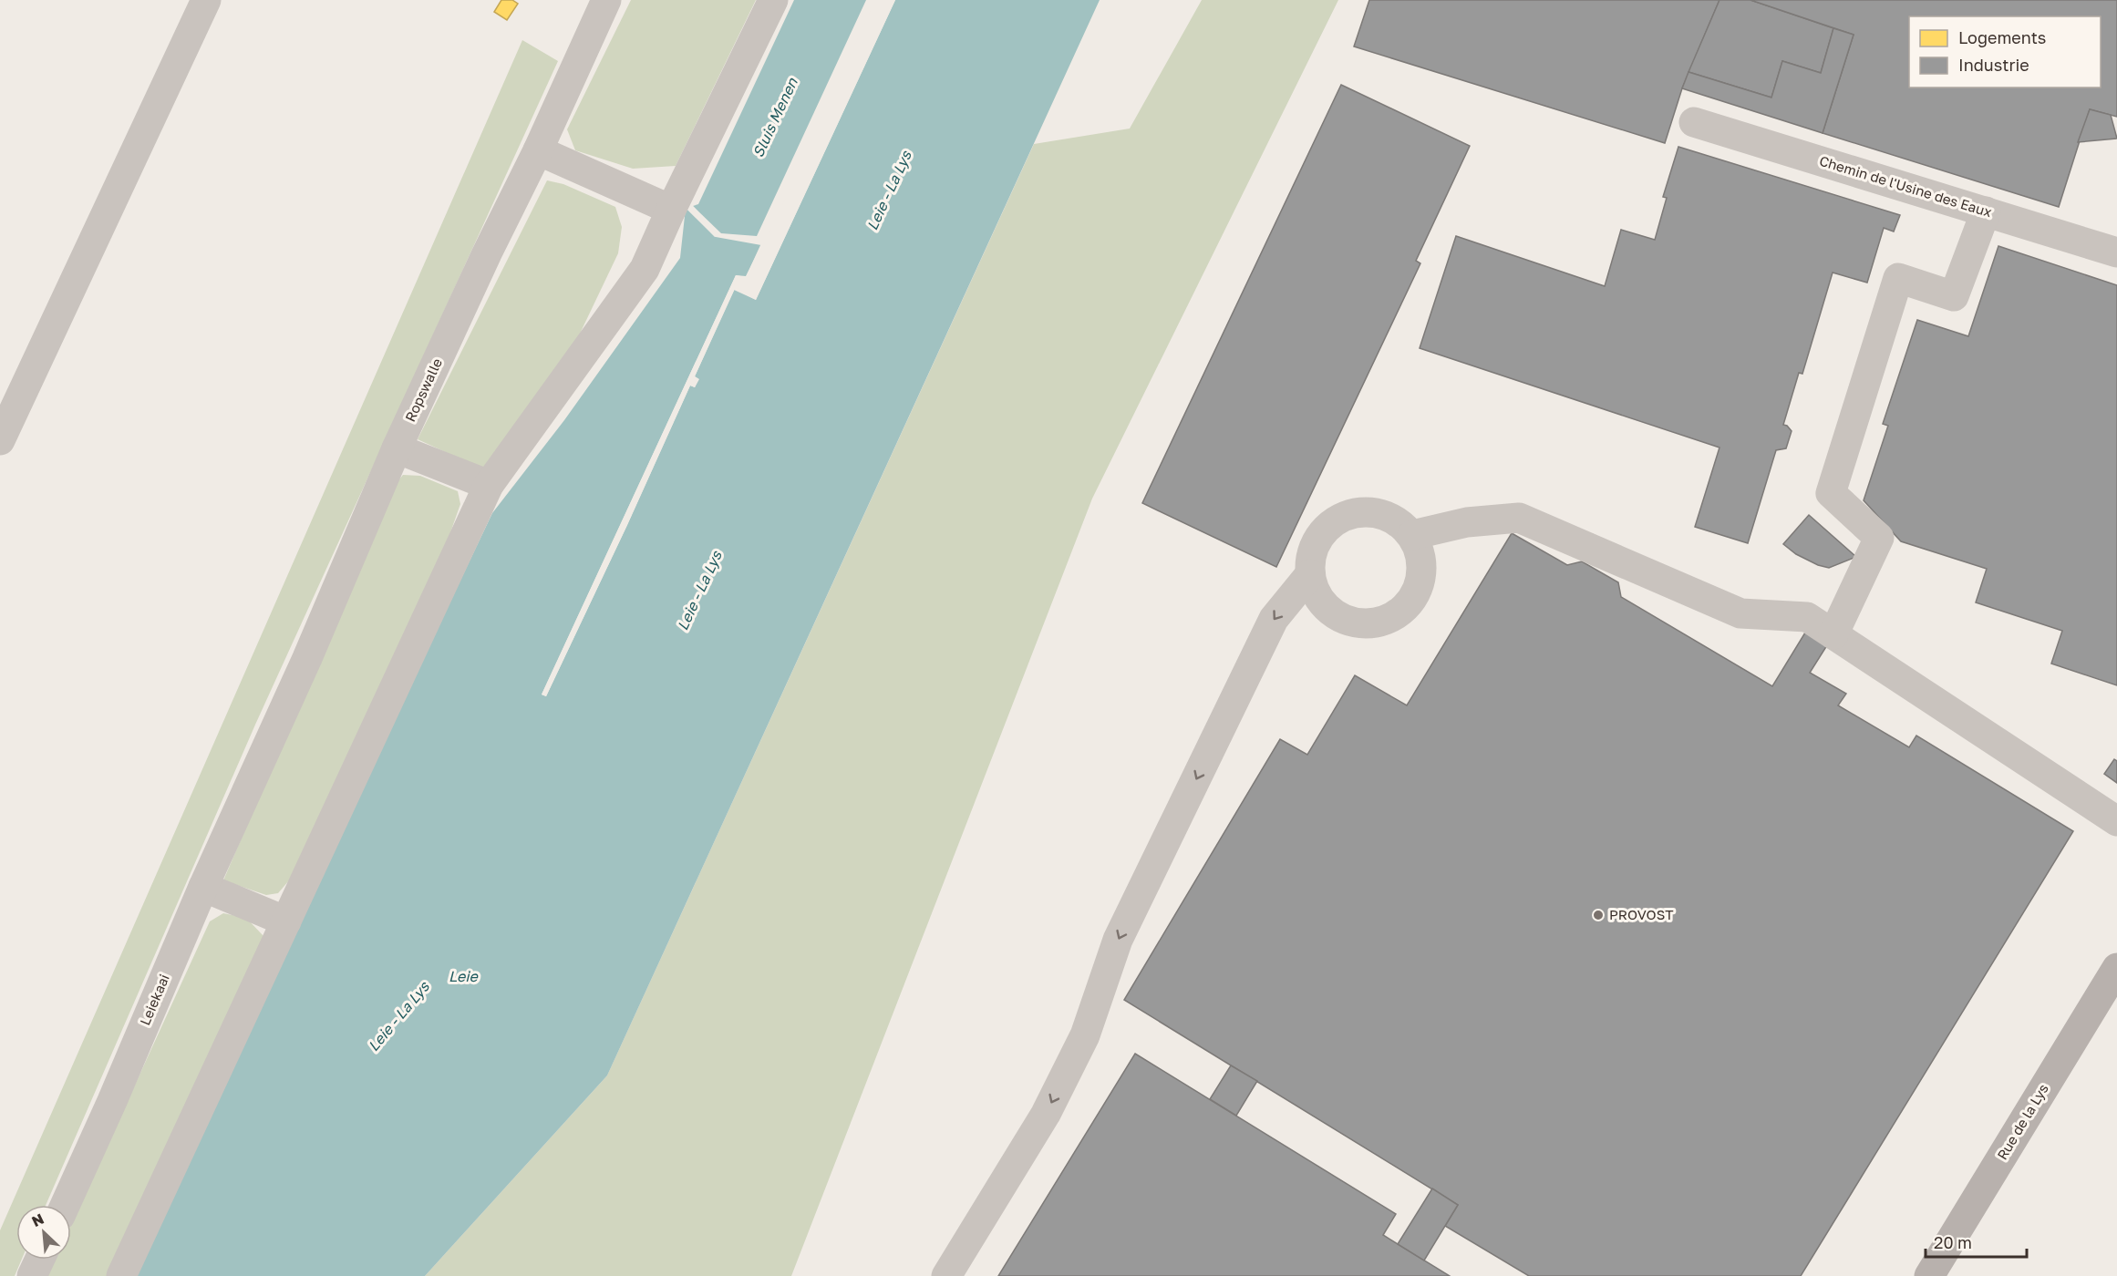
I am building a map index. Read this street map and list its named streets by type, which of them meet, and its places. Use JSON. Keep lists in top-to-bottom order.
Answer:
{
  "streets": {
    "main road": ["Rue de la Lys"],
    "street": ["Chemin de l'Usine des Eaux", "Ropswalle", "Leiekaai"]
  },
  "crossings": [
    ["Ropswalle", "Leiekaai"]
  ],
  "water": ["Sluis Menen", "Leie - La Lys", "Leie"],
  "places": ["PROVOST"],
  "legend": ["Logements", "Industrie"],
  "scale_bar": "20 m",
  "north": "top left"
}
